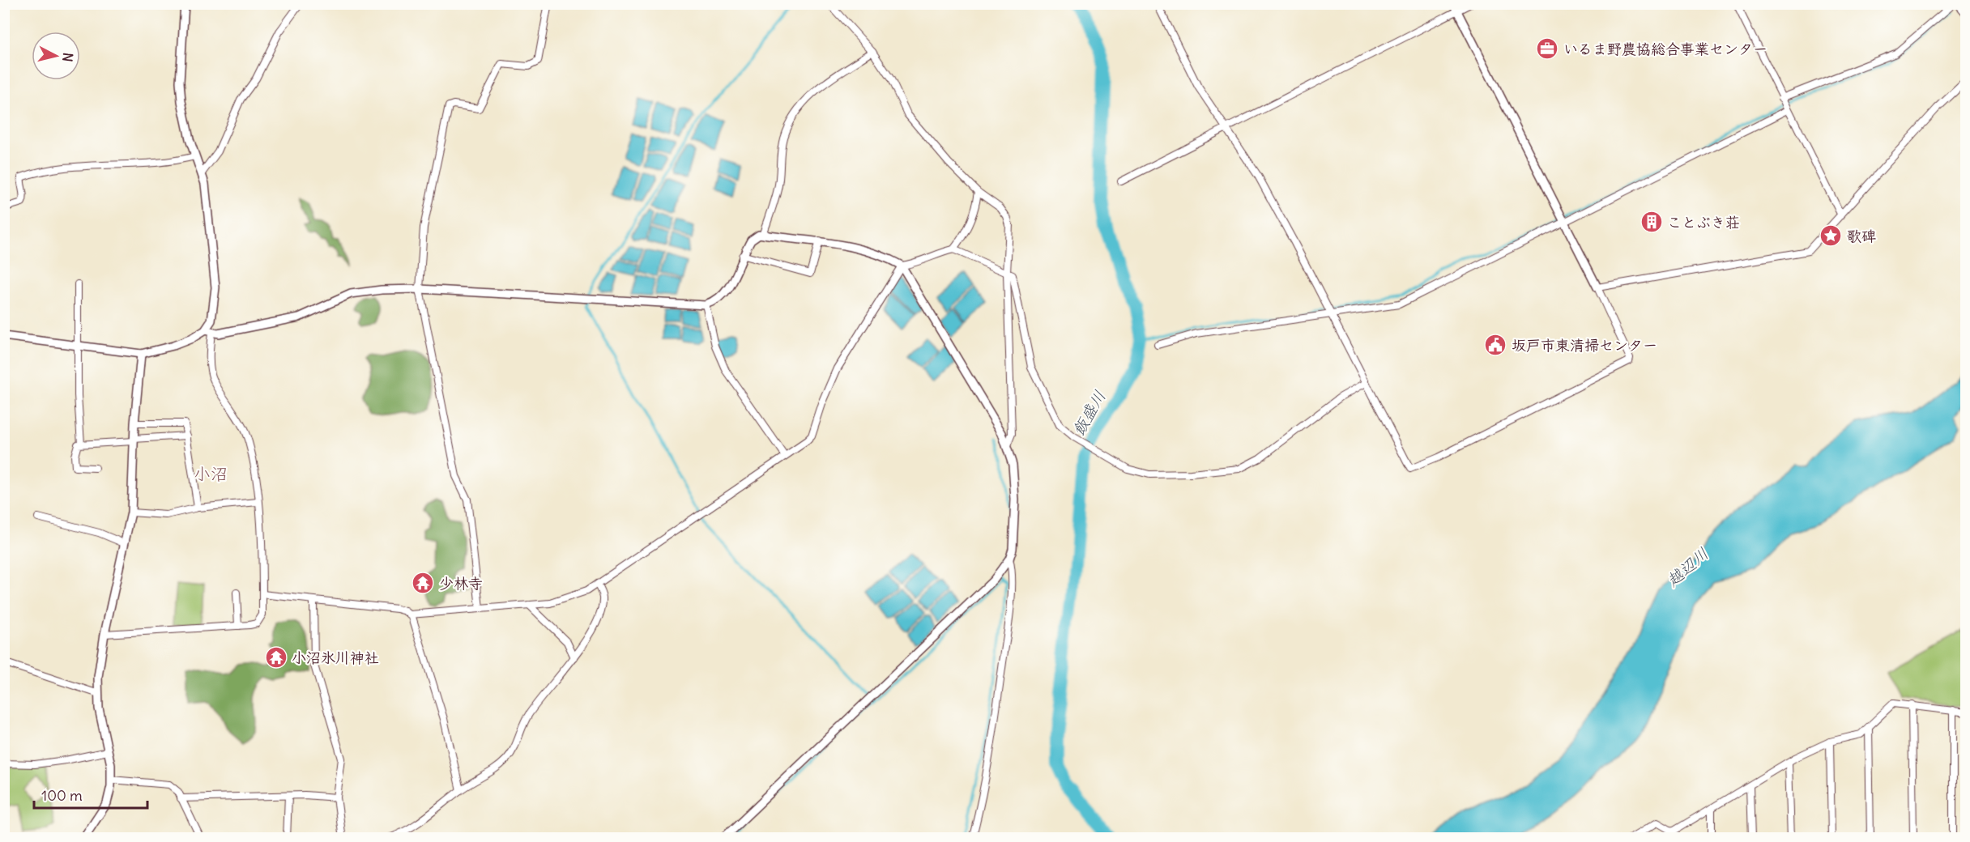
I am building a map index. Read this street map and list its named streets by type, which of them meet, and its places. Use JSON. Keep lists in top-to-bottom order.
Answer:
{
  "districts": ["小沼"],
  "water": ["飯盛川", "越辺川"],
  "places": {
    "office": ["いるま野農協総合事業センター"],
    "building": ["ことぶき荘"],
    "place": ["歌碑"],
    "public building": ["坂戸市東清掃センター"],
    "temple": ["少林寺", "小沼氷川神社"]
  },
  "scale_bar": "100 m",
  "north": "right"
}
